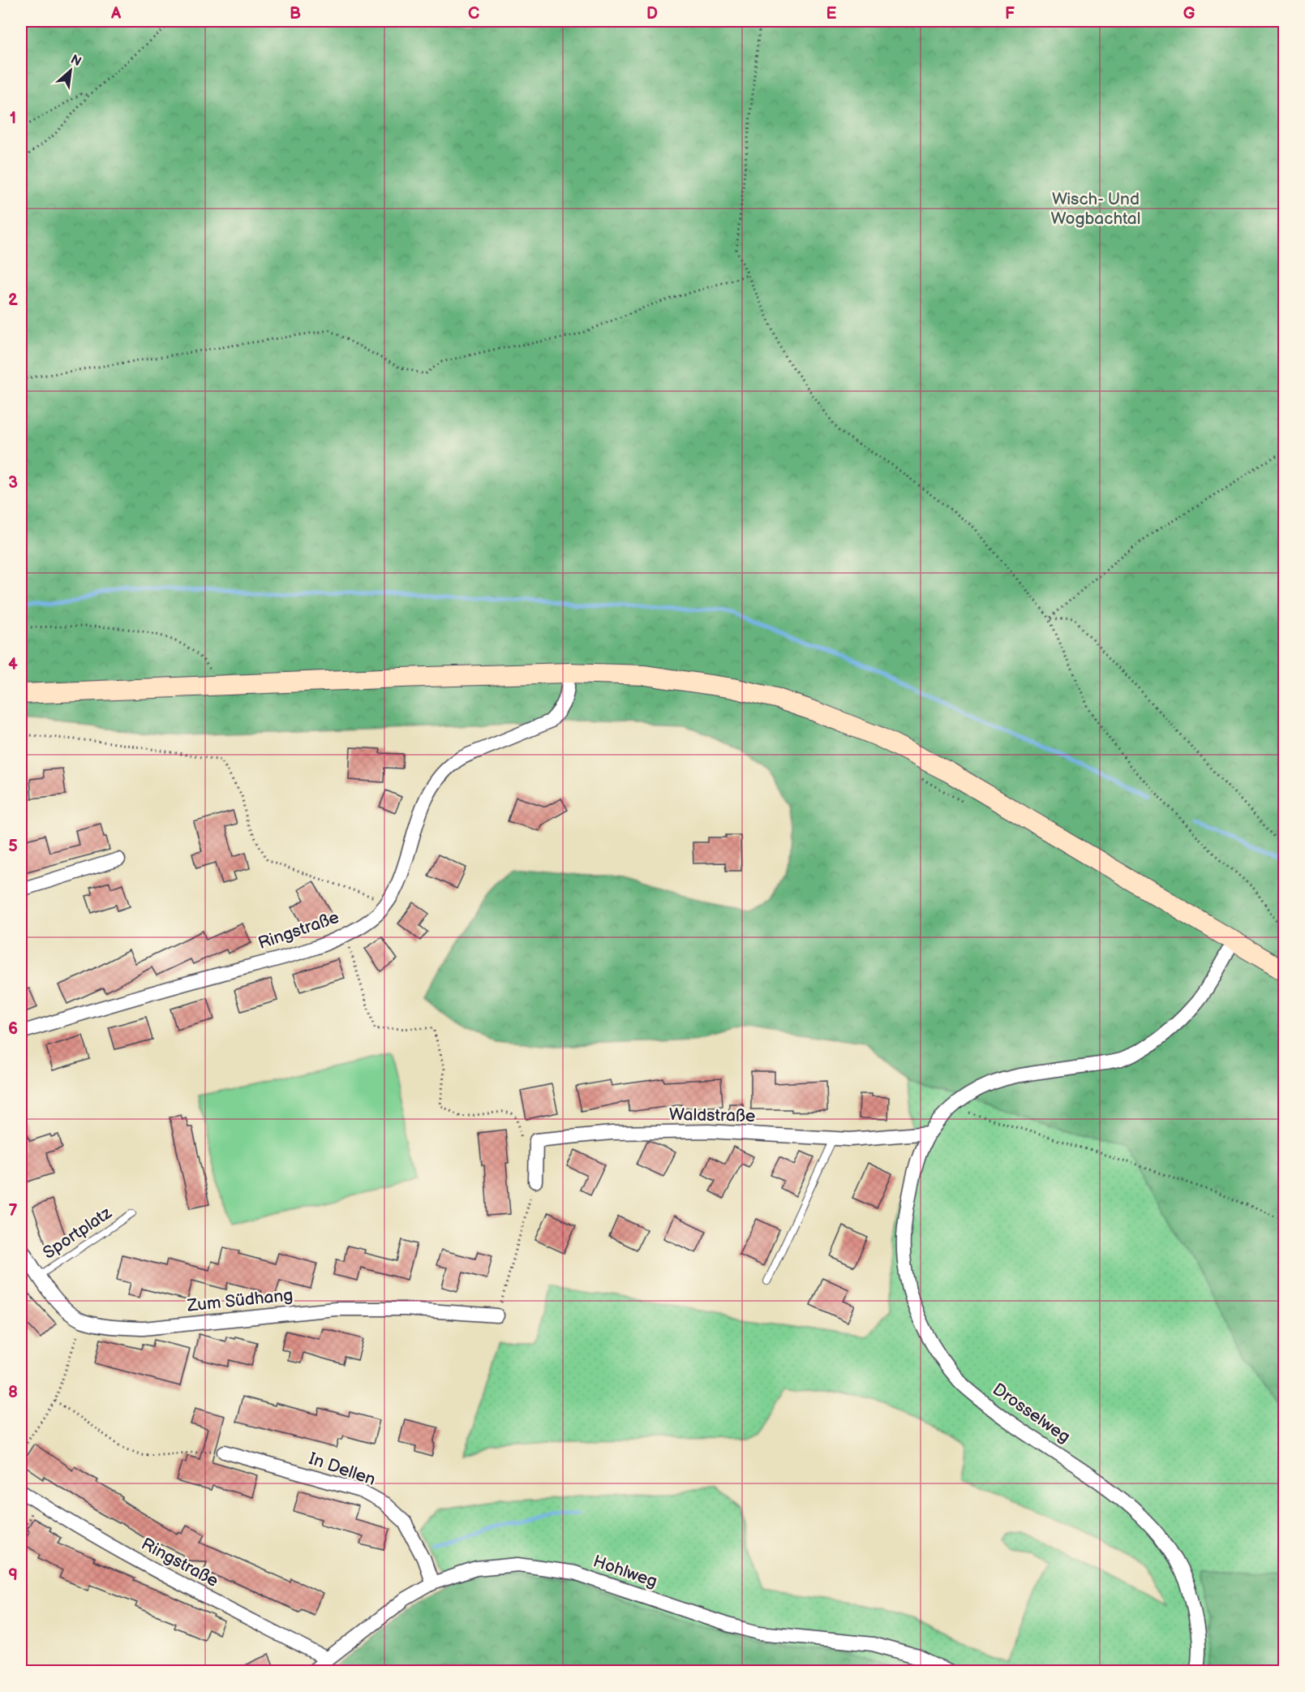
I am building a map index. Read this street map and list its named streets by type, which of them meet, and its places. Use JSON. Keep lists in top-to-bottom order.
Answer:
{
  "streets": {
    "street": [
      "Ringstraße",
      "Waldstraße",
      "Zum Südhang",
      "Drosselweg",
      "In Dellen",
      "Hohlweg"
    ],
    "lane": ["Sportplatz"]
  },
  "crossings": [
    ["Ringstraße", "Hohlweg"],
    ["Waldstraße", "Drosselweg"],
    ["Sportplatz", "Zum Südhang"],
    ["In Dellen", "Hohlweg"]
  ],
  "parks": ["Wisch- Und Wogbachtal"],
  "north": "top right",
  "grid": {
    "columns": [
      "A",
      "B",
      "C",
      "D",
      "E",
      "F",
      "G"
    ],
    "rows": [
      "1",
      "2",
      "3",
      "4",
      "5",
      "6",
      "7",
      "8",
      "9"
    ]
  }
}
